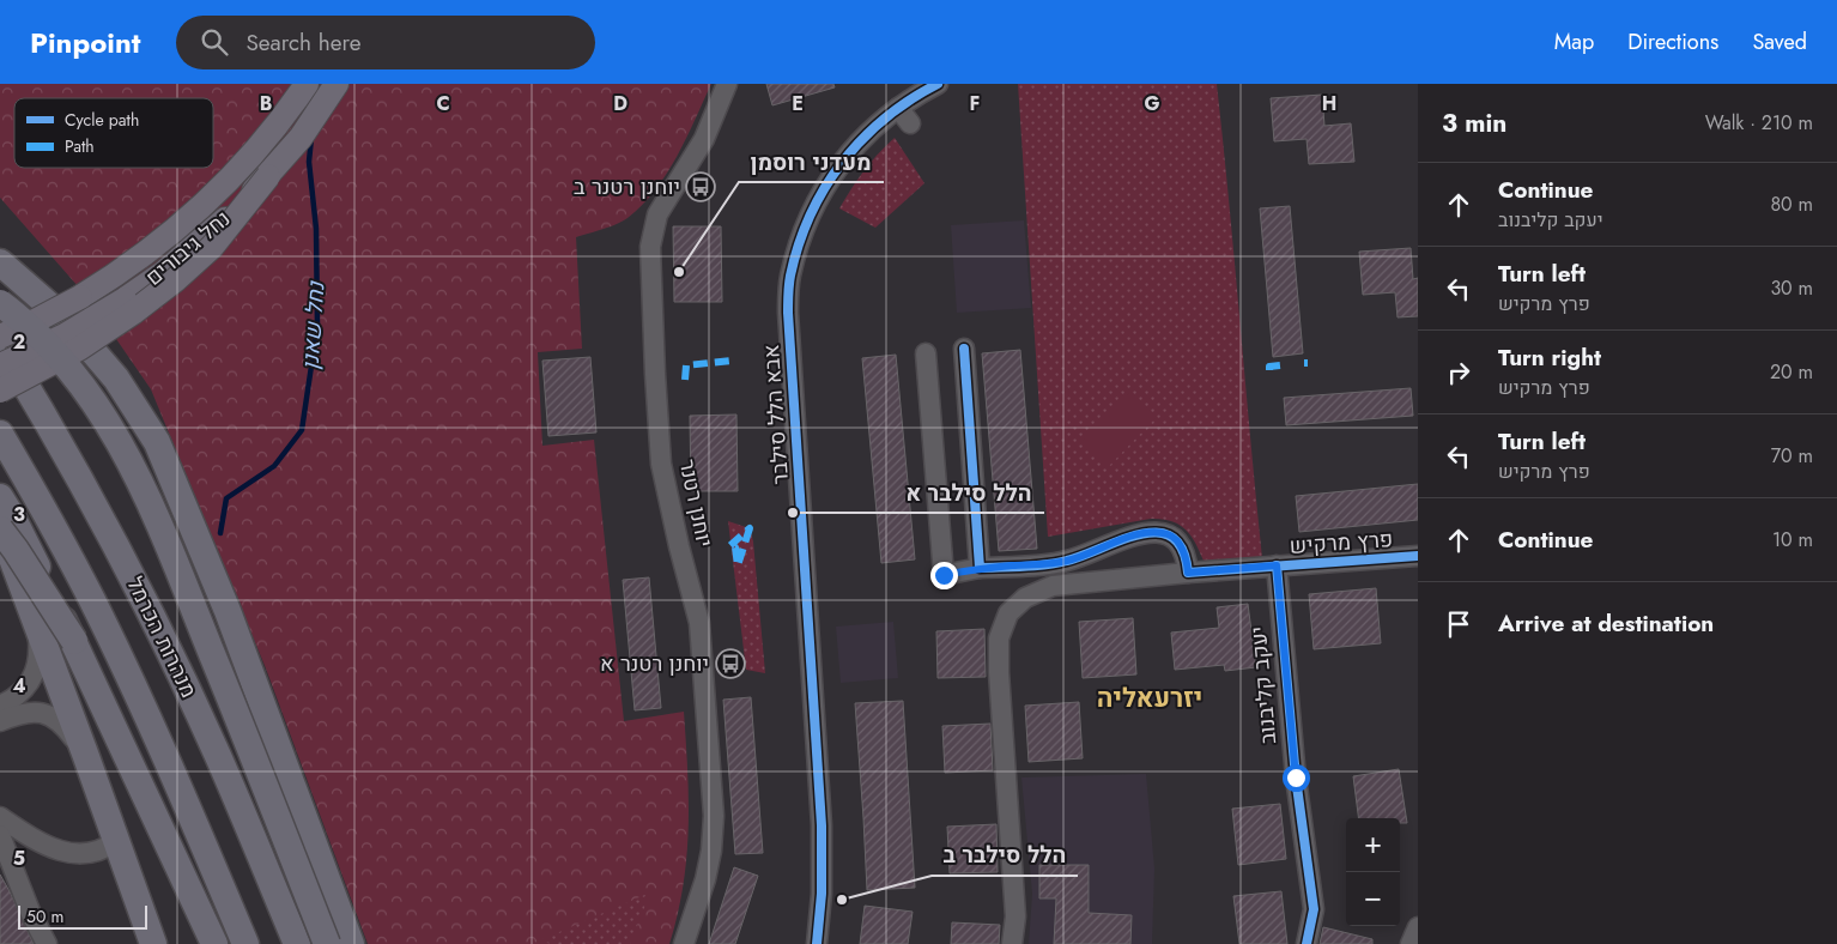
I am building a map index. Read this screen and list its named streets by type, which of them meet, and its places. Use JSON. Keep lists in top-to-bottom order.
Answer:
{
  "streets": {
    "highway": ["מנהרות הכרמל"],
    "main road": ["נחל גיבורים"],
    "street": [
      "אבא הלל סילבר",
      "יוחנן רטנר",
      "פרץ מרקיש",
      "יעקב קליבנוב"
    ]
  },
  "crossings": [
    ["פרץ מרקיש", "יעקב קליבנוב"]
  ],
  "districts": ["יזרעאליה"],
  "water": ["נחל שאנן"],
  "places": {
    "bus stop": ["יוחנן רטנר ב", "יוחנן רטנר א"],
    "other": ["מעדני רוסמן", "הלל סילבר א", "הלל סילבר ב"]
  },
  "legend": ["Cycle path", "Path"],
  "scale_bar": "50 m",
  "page": {
    "header": "Pinpoint",
    "search": "Search here",
    "nav": ["Map", "Directions", "Saved"],
    "heading": ["3 min", "Walk · 210 m"],
    "list": [
      ["Continue", "יעקב קליבנוב", "80 m"],
      ["Turn left", "פרץ מרקיש", "30 m"],
      ["Turn right", "פרץ מרקיש", "20 m"],
      ["Turn left", "פרץ מרקיש", "70 m"],
      ["Continue", "10 m"],
      "Arrive at destination"
    ],
    "map_buttons": ["+", "−"],
    "scale": "50 m"
  },
  "grid": {
    "columns": [
      "B",
      "C",
      "D",
      "E",
      "F",
      "G",
      "H"
    ],
    "rows": [
      "2",
      "3",
      "4",
      "5"
    ]
  }
}
